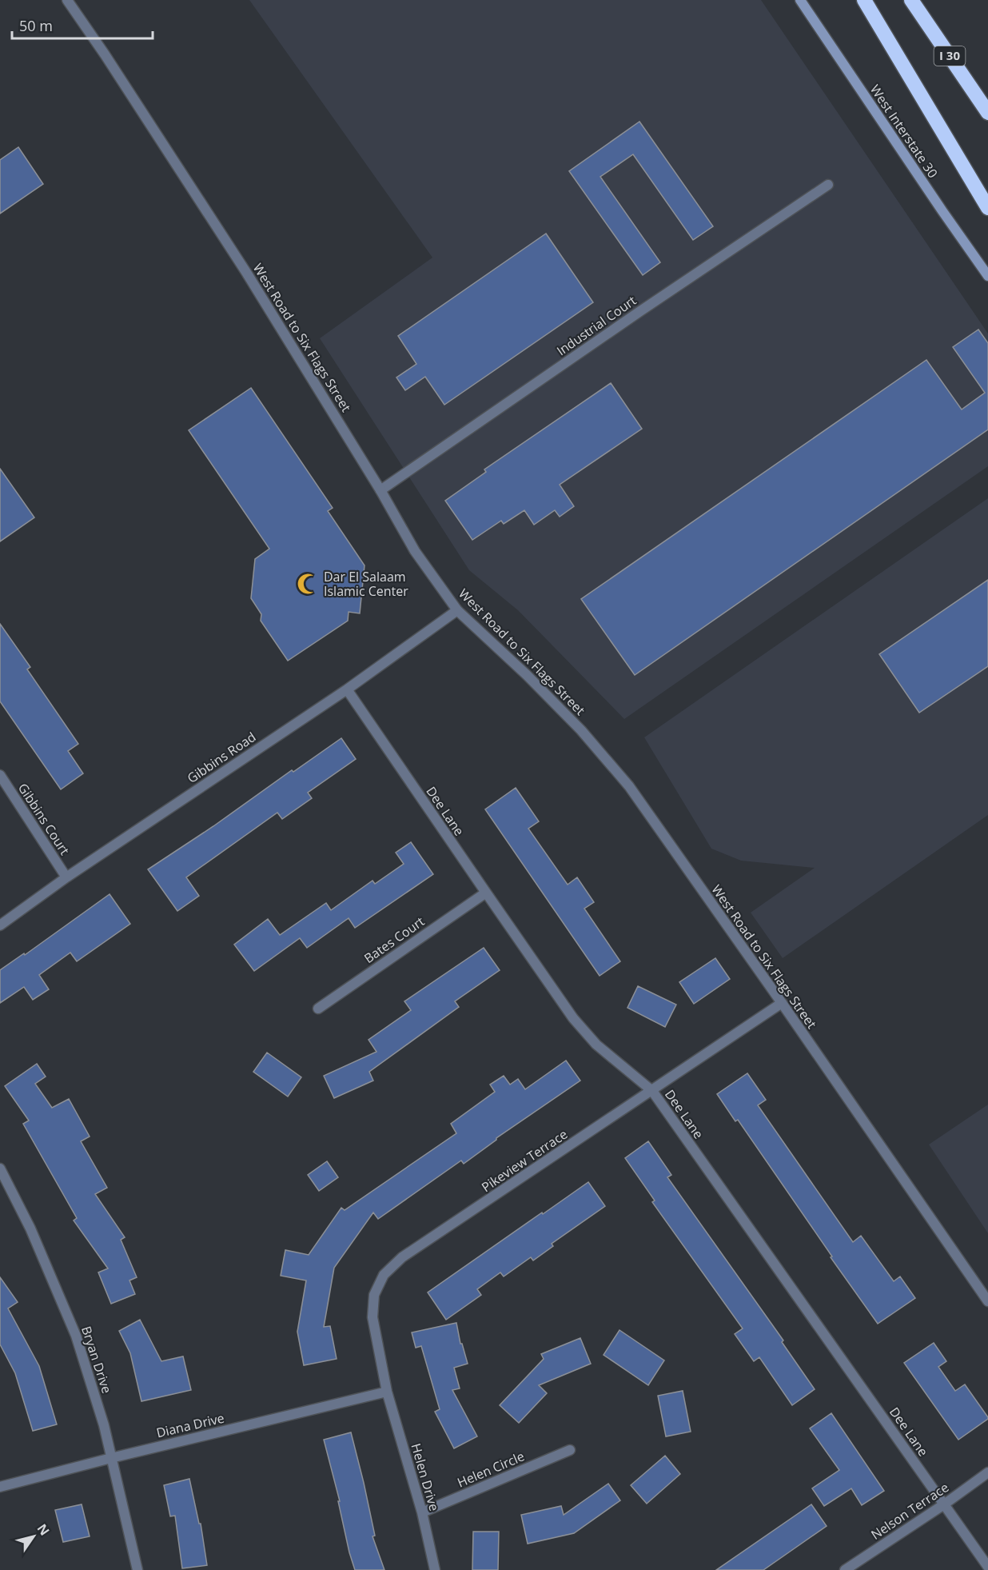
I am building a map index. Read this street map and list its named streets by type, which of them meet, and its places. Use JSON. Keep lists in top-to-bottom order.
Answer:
{
  "streets": {
    "highway": ["I 30"],
    "main road": ["West Interstate 30"],
    "street": [
      "Industrial Court",
      "West Road to Six Flags Street",
      "Gibbins Road",
      "Dee Lane",
      "Gibbins Court",
      "Bates Court",
      "Pikeview Terrace",
      "Bryan Drive",
      "Diana Drive",
      "Helen Circle",
      "Helen Drive",
      "Nelson Terrace"
    ]
  },
  "crossings": [
    ["Industrial Court", "West Road to Six Flags Street"],
    ["West Road to Six Flags Street", "Gibbins Road"],
    ["West Road to Six Flags Street", "Pikeview Terrace"],
    ["Gibbins Road", "Dee Lane"],
    ["Gibbins Road", "Gibbins Court"],
    ["Dee Lane", "Bates Court"],
    ["Dee Lane", "Pikeview Terrace"],
    ["Dee Lane", "Nelson Terrace"],
    ["Pikeview Terrace", "Diana Drive"],
    ["Pikeview Terrace", "Helen Drive"],
    ["Bryan Drive", "Diana Drive"],
    ["Diana Drive", "Helen Drive"],
    ["Helen Circle", "Helen Drive"]
  ],
  "places": {
    "mosque": ["Dar El Salaam Islamic Center"]
  },
  "scale_bar": "50 m",
  "north": "top right"
}
